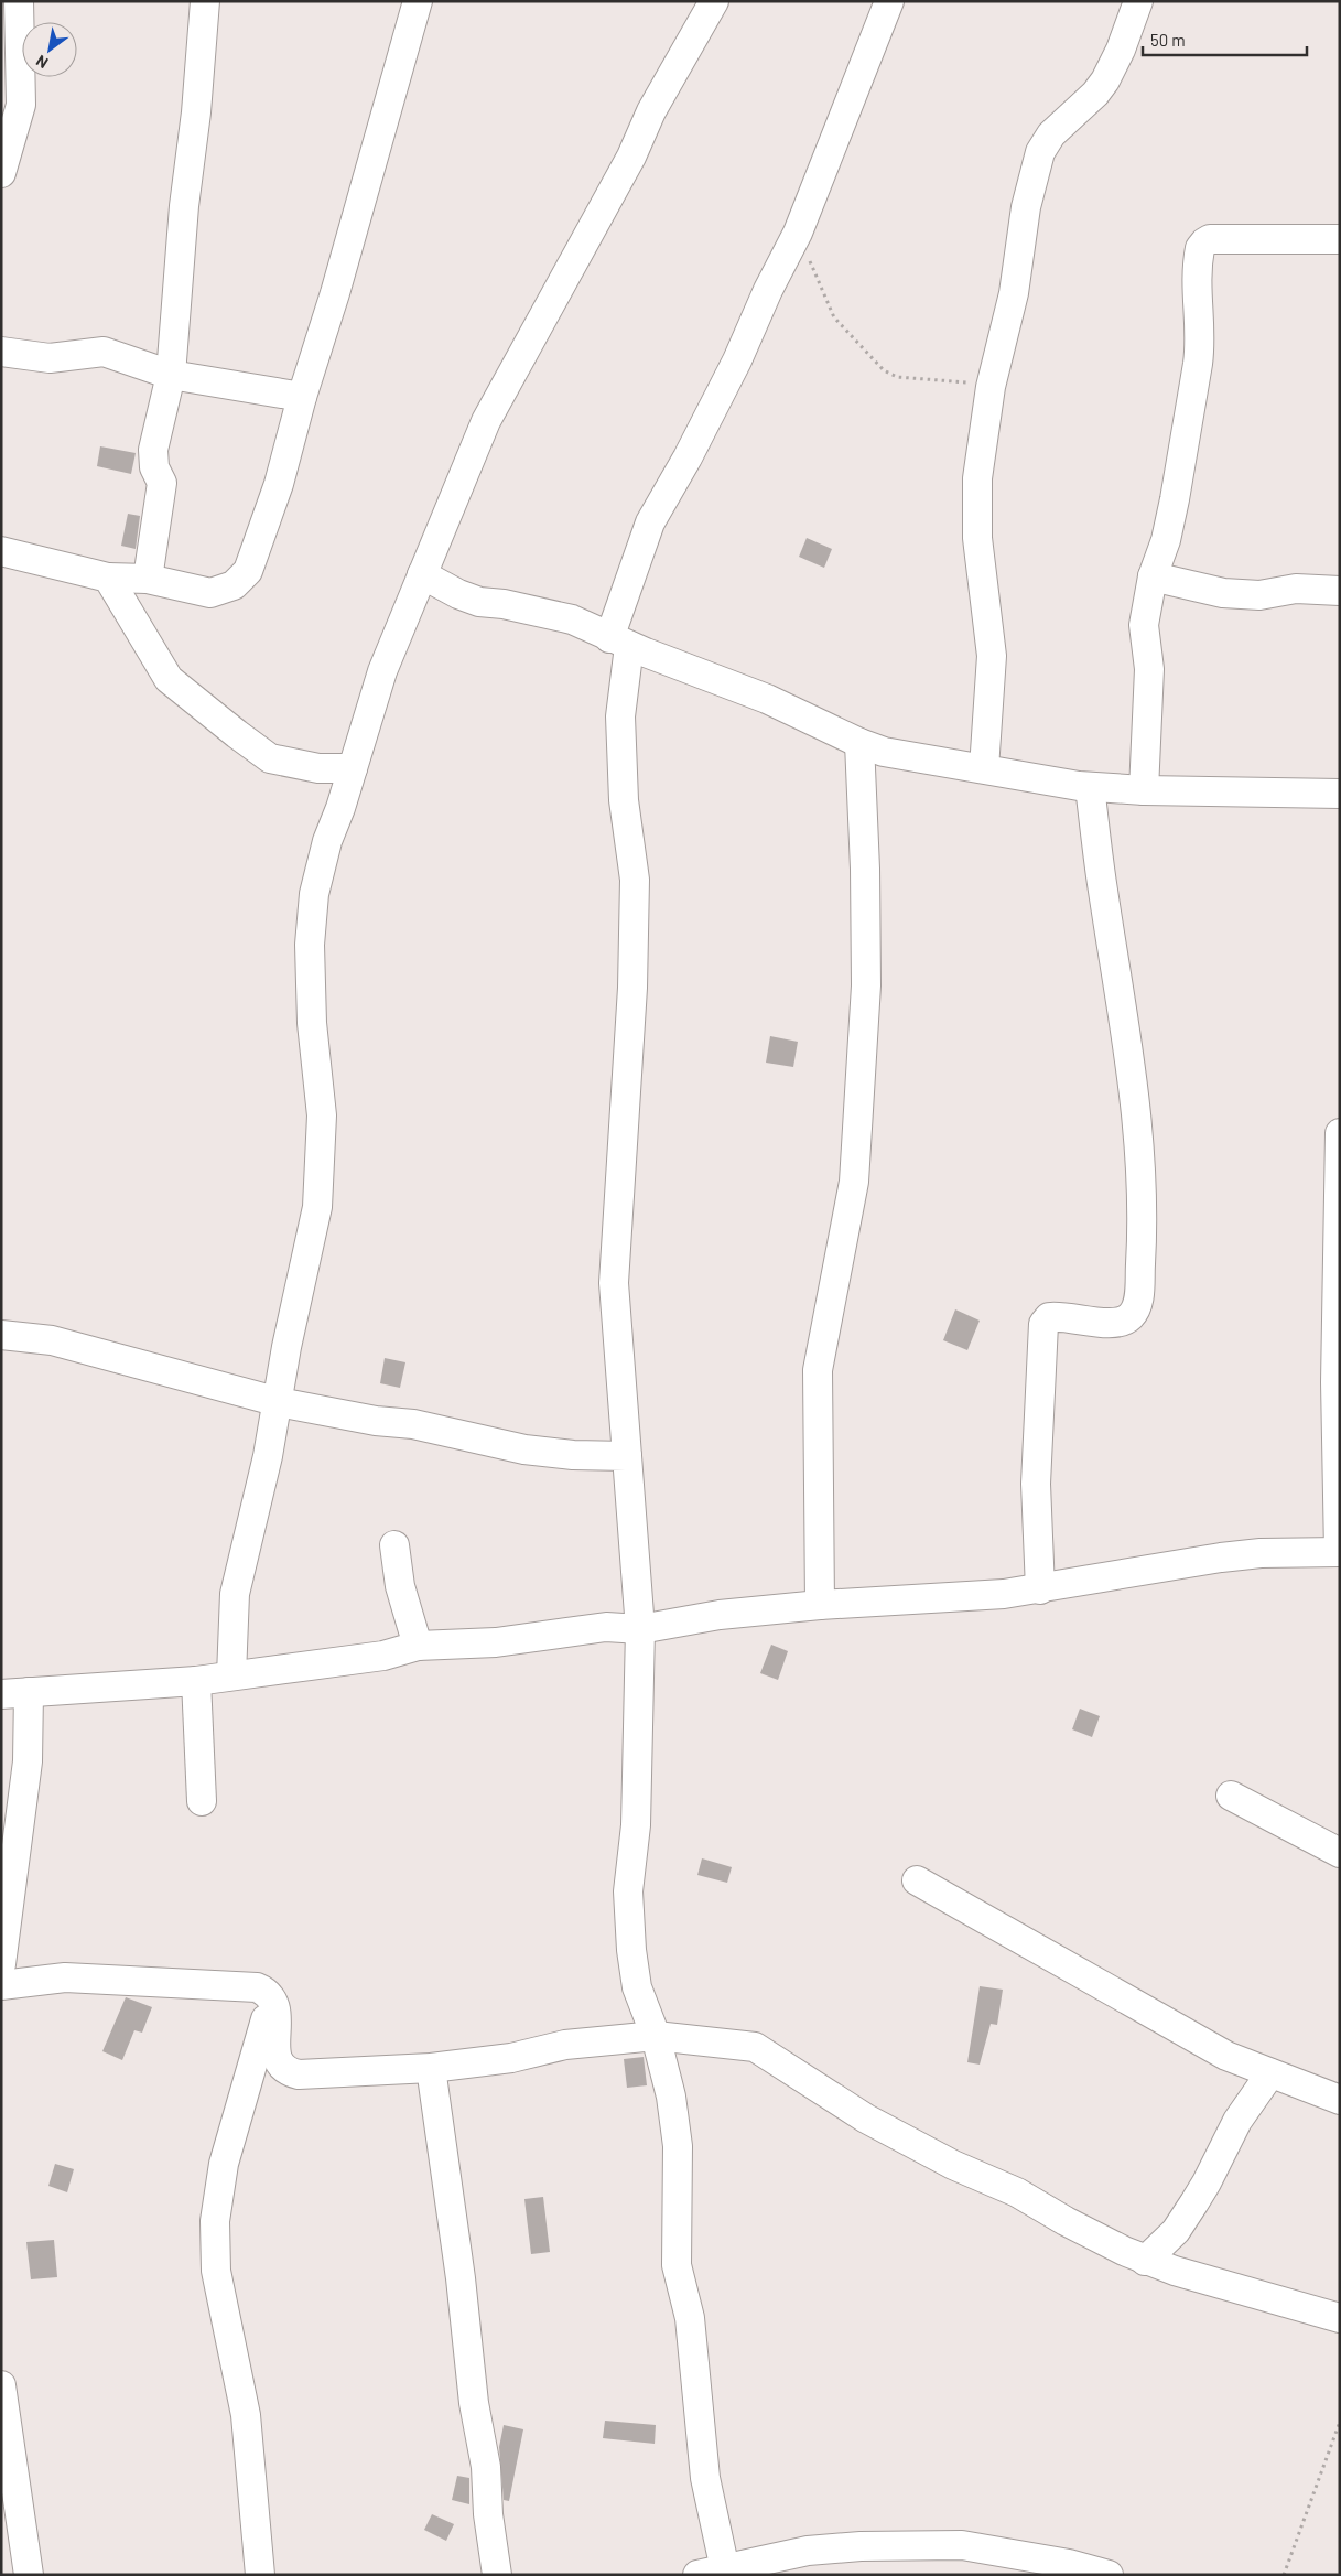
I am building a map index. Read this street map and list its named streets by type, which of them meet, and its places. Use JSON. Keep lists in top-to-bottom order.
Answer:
{
  "scale_bar": "50 m",
  "north": "bottom left"
}
